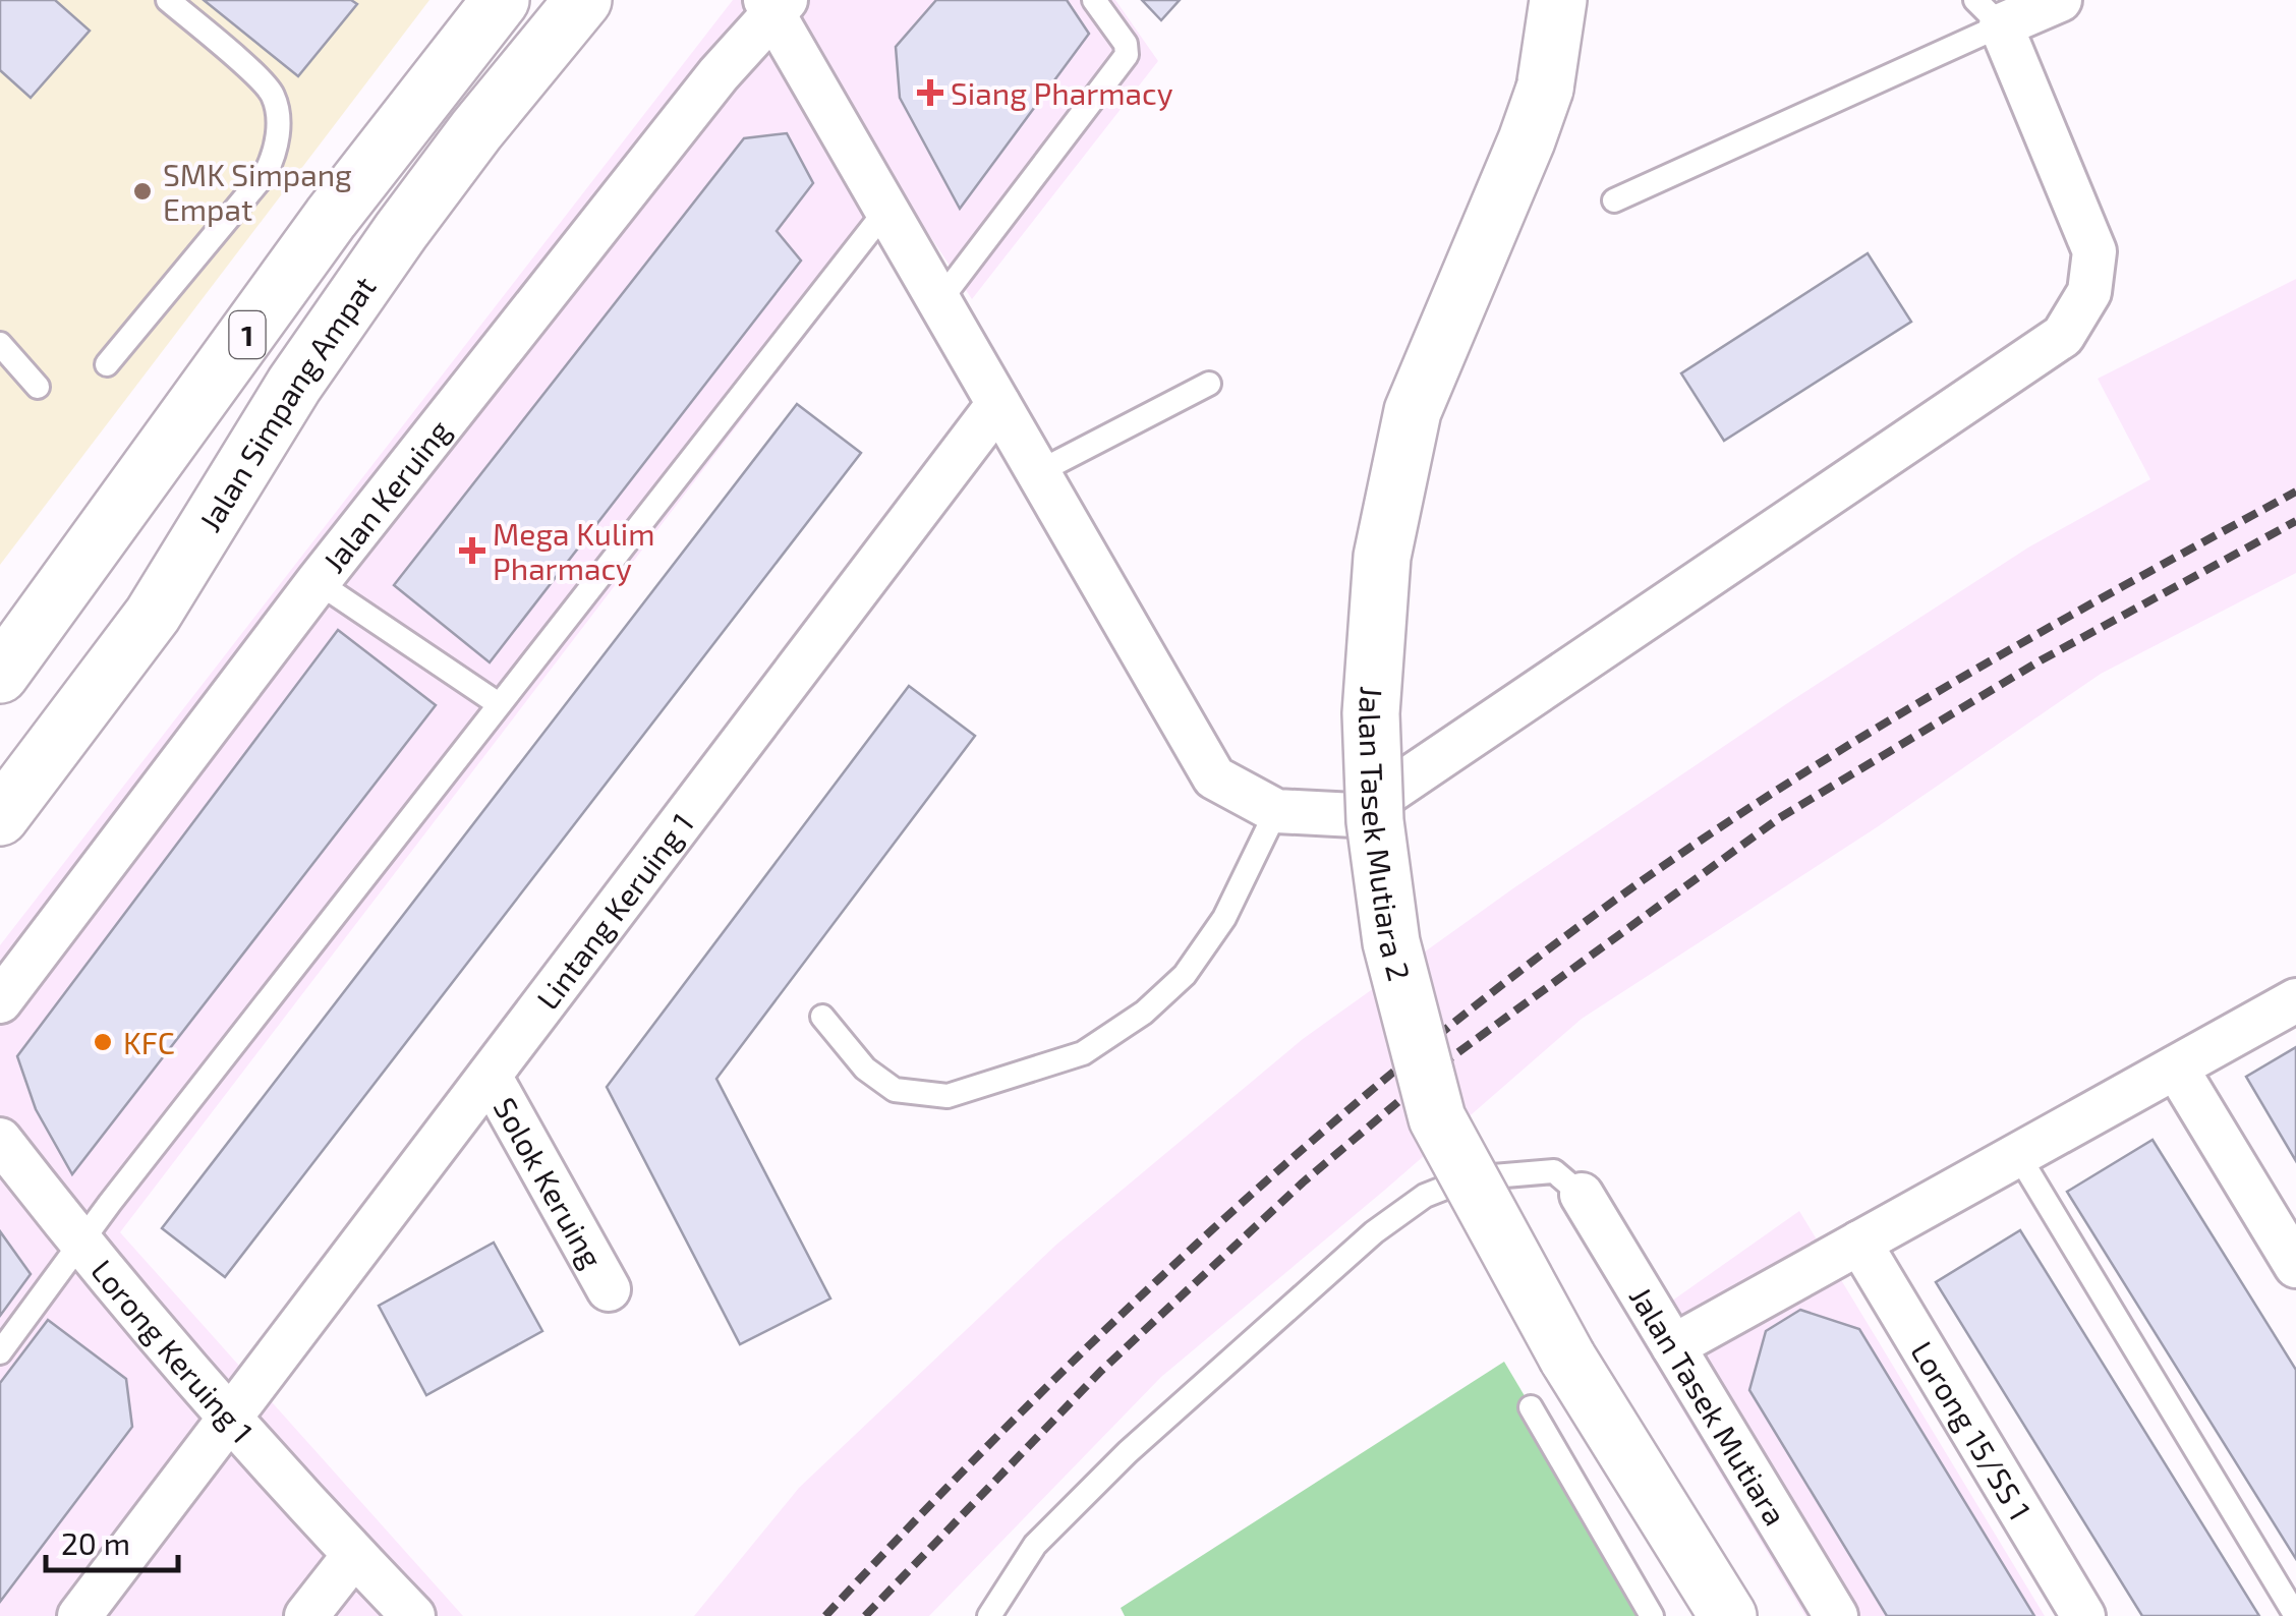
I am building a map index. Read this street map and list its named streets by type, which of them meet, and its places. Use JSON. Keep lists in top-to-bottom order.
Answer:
{
  "streets": {
    "main road": ["1", "Jalan Simpang Ampat", "Jalan Tasek Mutiara 2"],
    "street": [
      "Jalan Keruing",
      "Lintang Keruing 1",
      "Solok Keruing",
      "Lorong Keruing 1",
      "Jalan Tasek Mutiara",
      "Lorong 15/SS 1"
    ]
  },
  "crossings": [
    ["Lintang Keruing 1", "Solok Keruing"],
    ["Lintang Keruing 1", "Lorong Keruing 1"]
  ],
  "places": {
    "health": ["Siang Pharmacy", "Mega Kulim Pharmacy"],
    "other": ["SMK Simpang Empat", "KFC"]
  },
  "scale_bar": "20 m"
}
